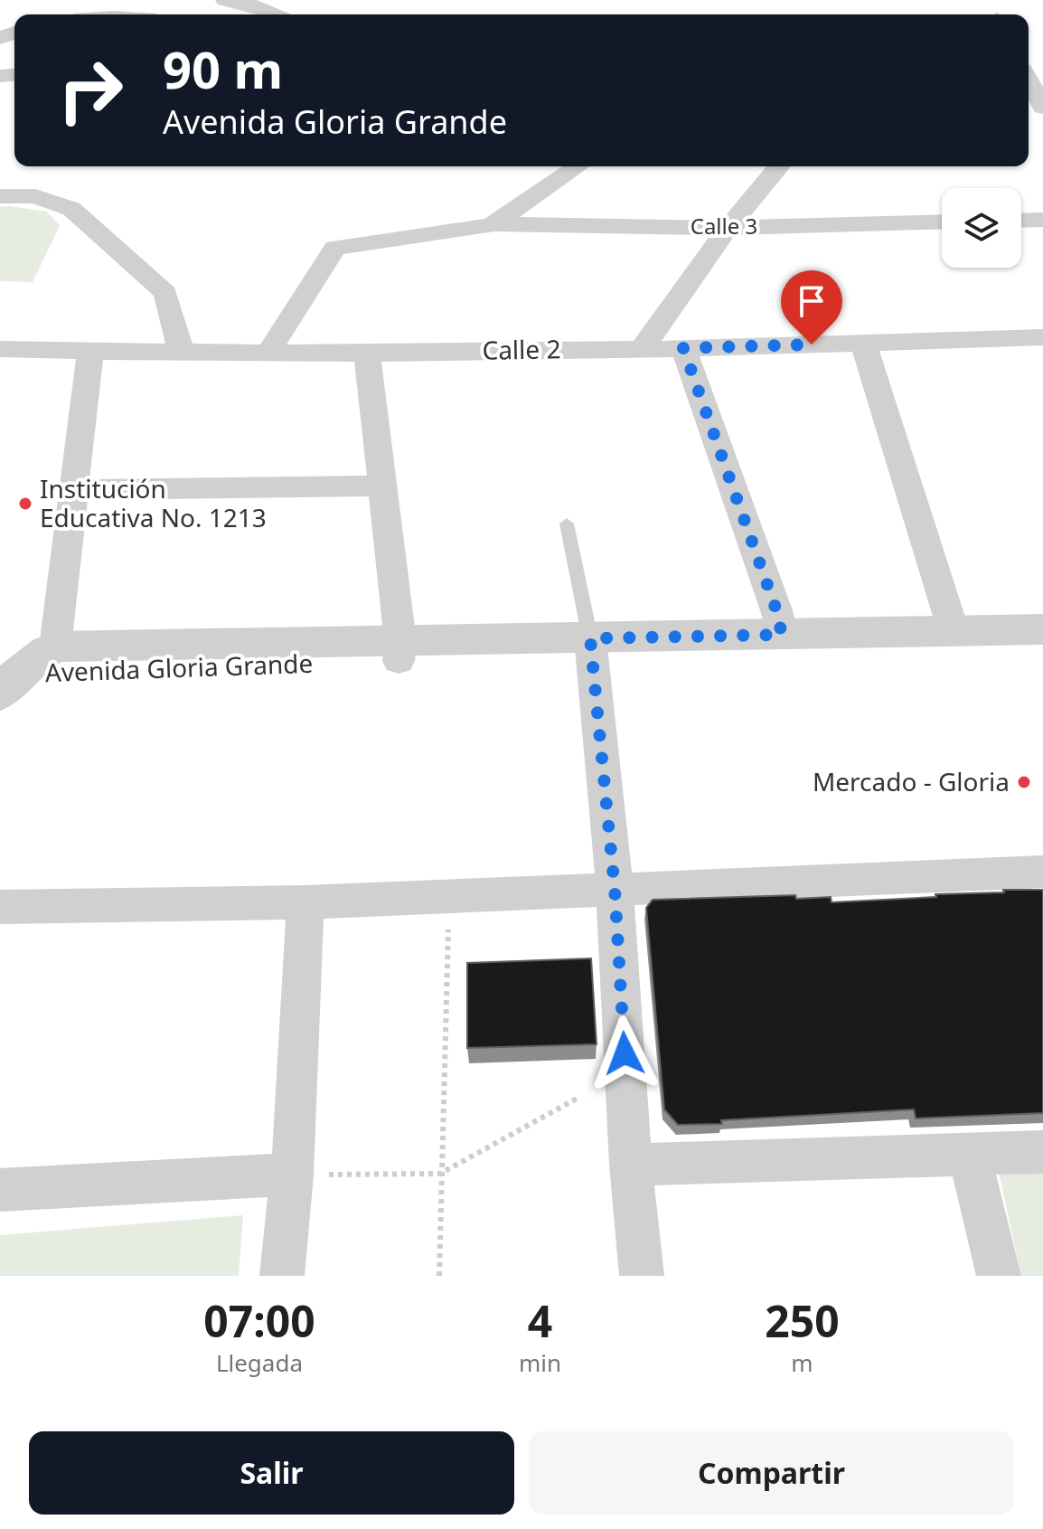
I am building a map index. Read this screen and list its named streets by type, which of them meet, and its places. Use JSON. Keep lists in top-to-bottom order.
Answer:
{
  "streets": {
    "street": ["Calle 3", "Calle 2", "Avenida Gloria Grande"]
  },
  "places": ["Institución Educativa No. 1213", "Mercado - Gloria"],
  "page": {
    "turn": ["90 m", "Avenida Gloria Grande"],
    "eta": [
      "07:00",
      "Llegada",
      "4",
      "min",
      "250",
      "m"
    ],
    "buttons": ["Salir", "Compartir"]
  }
}
